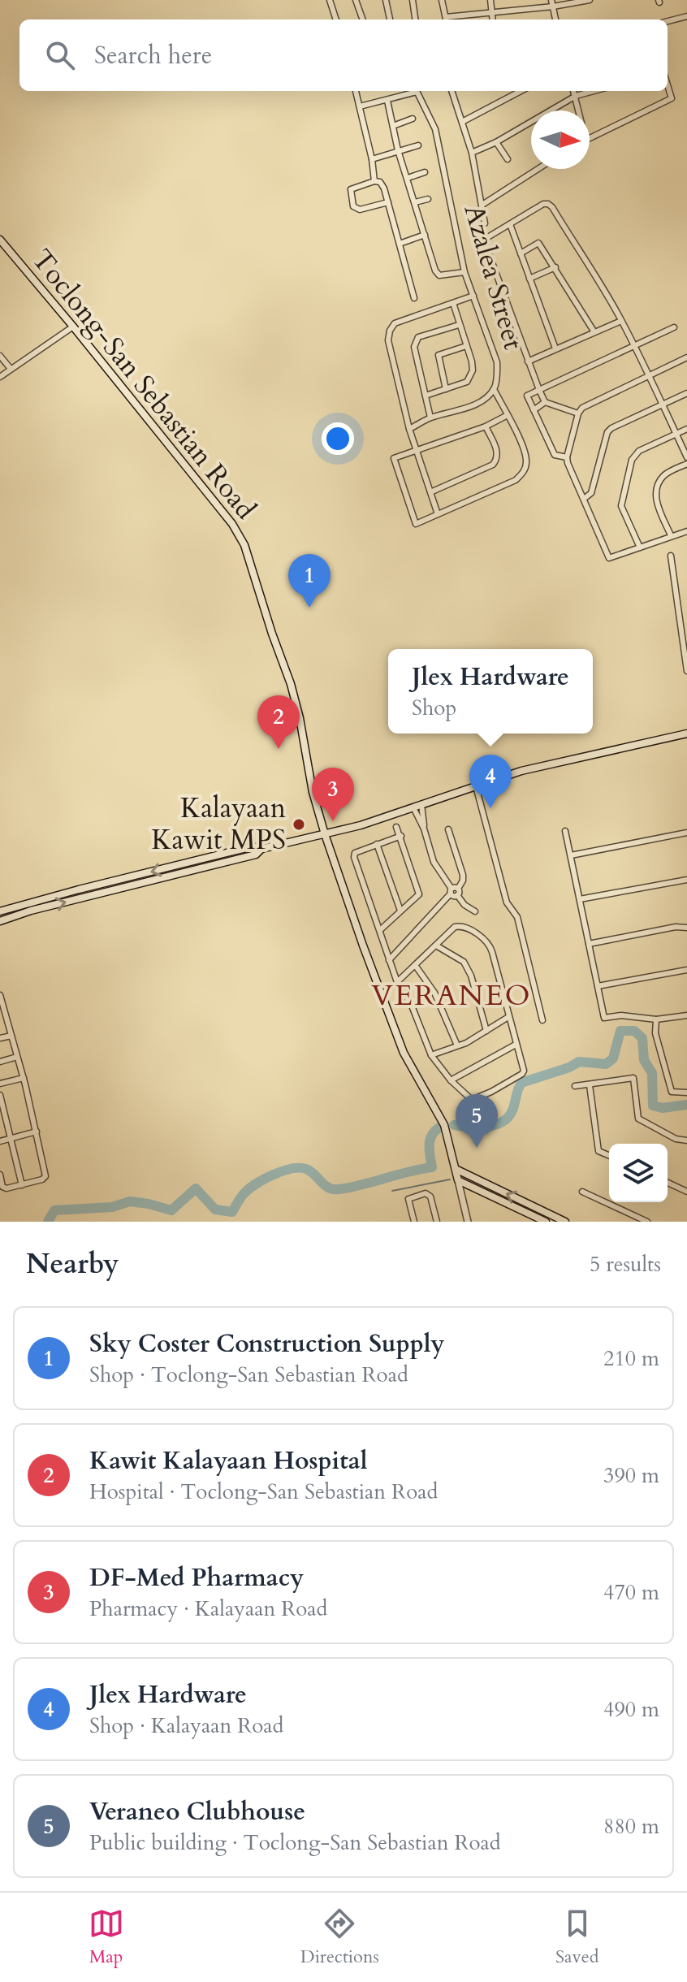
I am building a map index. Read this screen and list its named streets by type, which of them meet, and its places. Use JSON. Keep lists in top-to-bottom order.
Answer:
{
  "streets": {
    "main road": ["Toclong-San Sebastian Road"],
    "street": ["Azalea Street"]
  },
  "districts": ["VERANEO"],
  "places": ["Kalayaan Kawit MPS"],
  "north": "right",
  "page": {
    "search": "Search here",
    "pins": [
      "1",
      "2",
      "4",
      "3",
      "5"
    ],
    "popup": ["Jlex Hardware", "Shop"],
    "heading": ["Nearby", "5 results"],
    "list": [
      {
        "mark": "1",
        "name": "Sky Coster Construction Supply",
        "note": "Shop · Toclong-San Sebastian Road",
        "value": "210 m"
      },
      {
        "mark": "2",
        "name": "Kawit Kalayaan Hospital",
        "note": "Hospital · Toclong-San Sebastian Road",
        "value": "390 m"
      },
      {
        "mark": "3",
        "name": "DF-Med Pharmacy",
        "note": "Pharmacy · Kalayaan Road",
        "value": "470 m"
      },
      {
        "mark": "4",
        "name": "Jlex Hardware",
        "note": "Shop · Kalayaan Road",
        "value": "490 m"
      },
      {
        "mark": "5",
        "name": "Veraneo Clubhouse",
        "note": "Public building · Toclong-San Sebastian Road",
        "value": "880 m"
      }
    ],
    "nav": ["Map", "Directions", "Saved"]
  }
}
